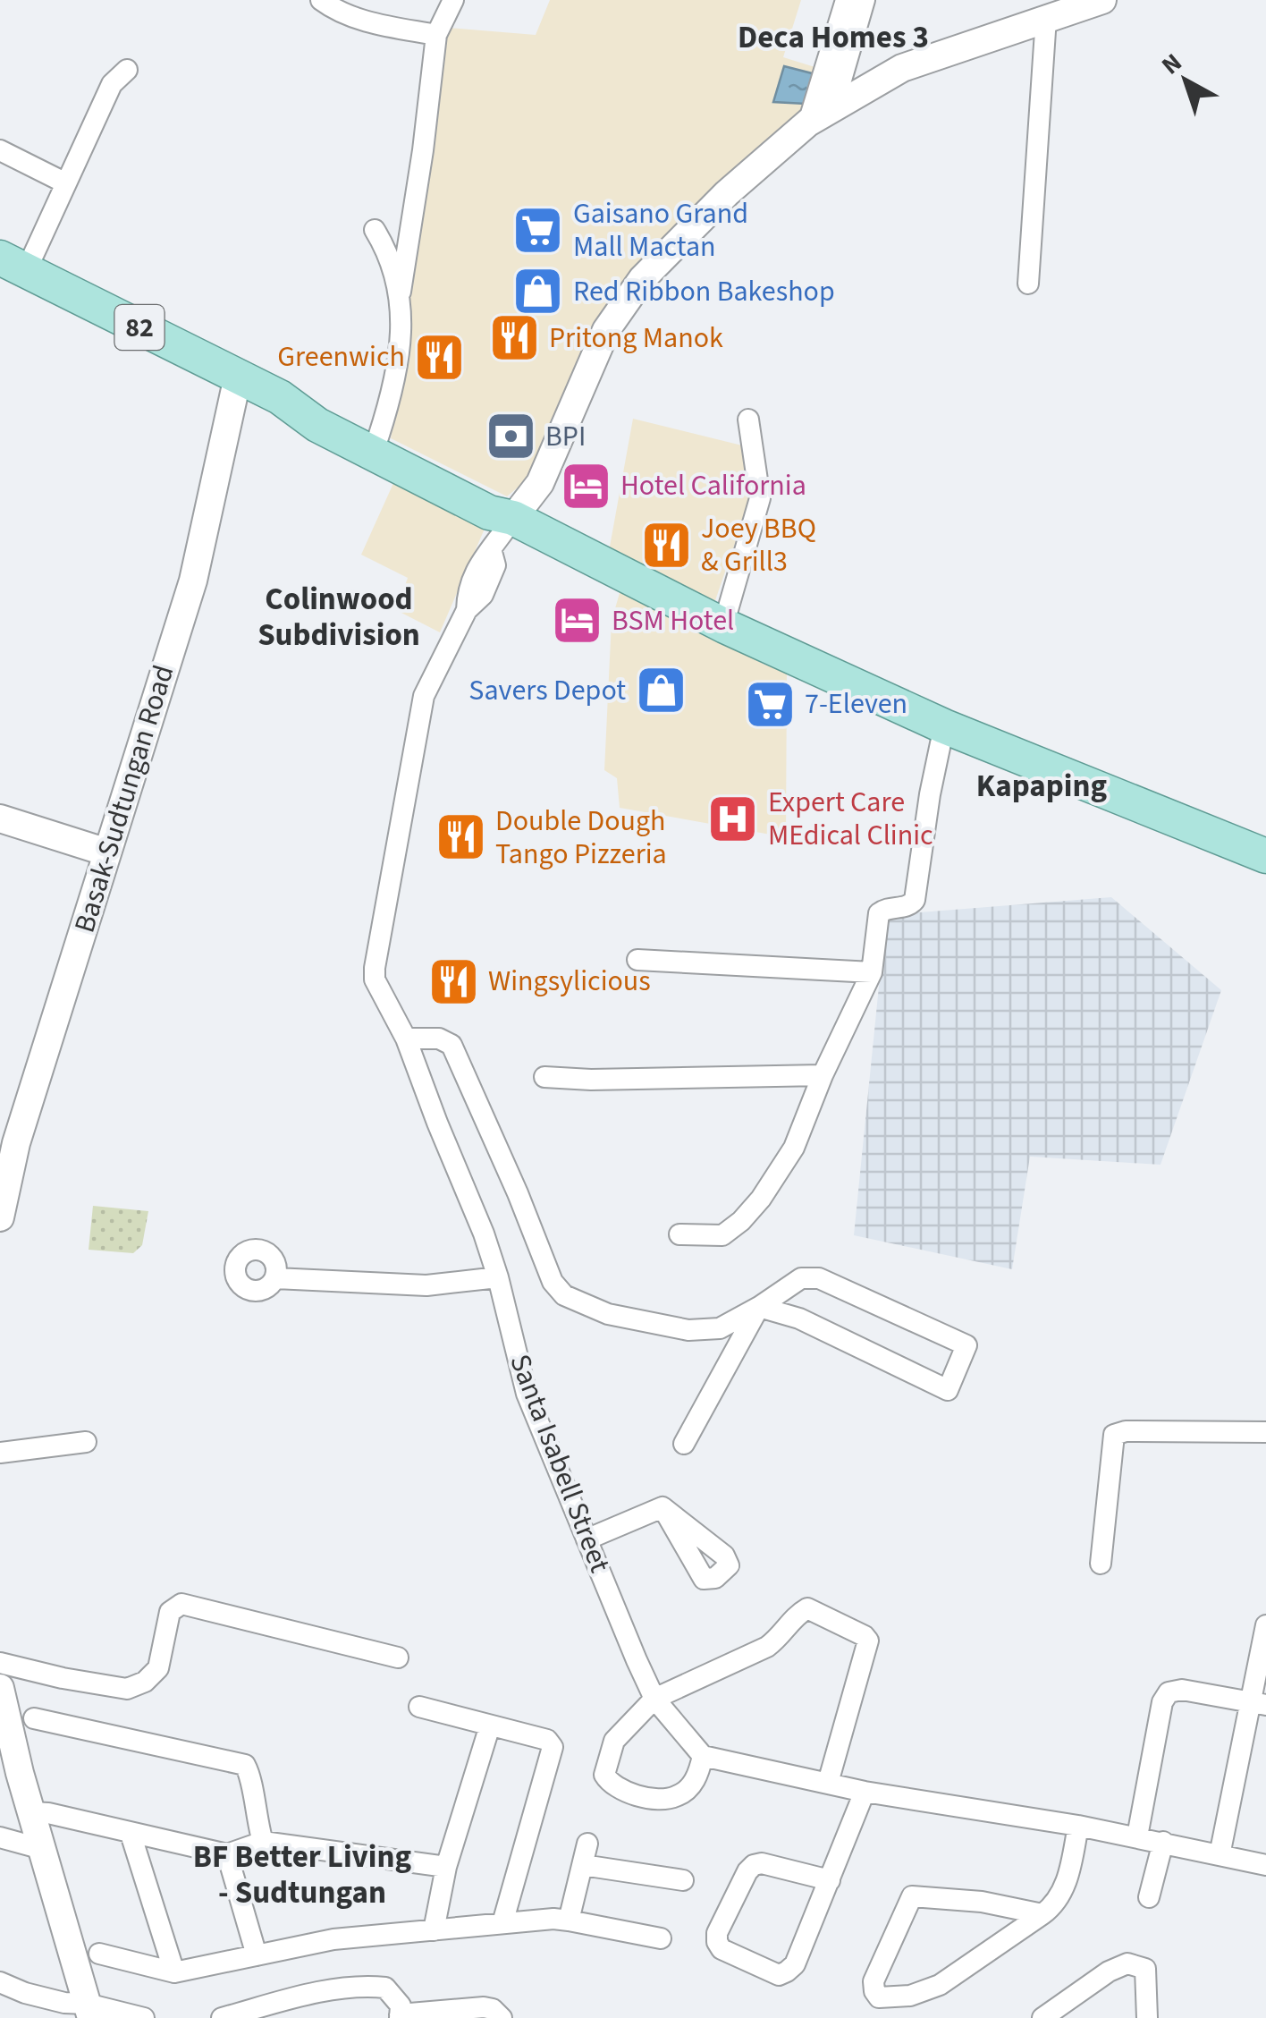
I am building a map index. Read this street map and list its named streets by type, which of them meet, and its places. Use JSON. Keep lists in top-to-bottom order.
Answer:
{
  "streets": {
    "main road": ["82"],
    "street": ["Basak-Sudtungan Road", "Santa Isabell Street"]
  },
  "crossings": [
    ["82", "Basak-Sudtungan Road"],
    ["82", "Santa Isabell Street"]
  ],
  "districts": [
    "Deca Homes 3",
    "Colinwood Subdivision",
    "Kapaping",
    "BF Better Living - Sudtungan"
  ],
  "places": {
    "supermarket": ["Gaisano Grand Mall Mactan", "7-Eleven"],
    "shop": ["Red Ribbon Bakeshop", "Savers Depot"],
    "restaurant": [
      "Pritong Manok",
      "Greenwich",
      "Joey BBQ & Grill3",
      "Double Dough Tango Pizzeria",
      "Wingsylicious"
    ],
    "bank": ["BPI"],
    "hotel": ["Hotel California", "BSM Hotel"],
    "hospital": ["Expert Care MEdical Clinic"]
  },
  "north": "top left"
}
